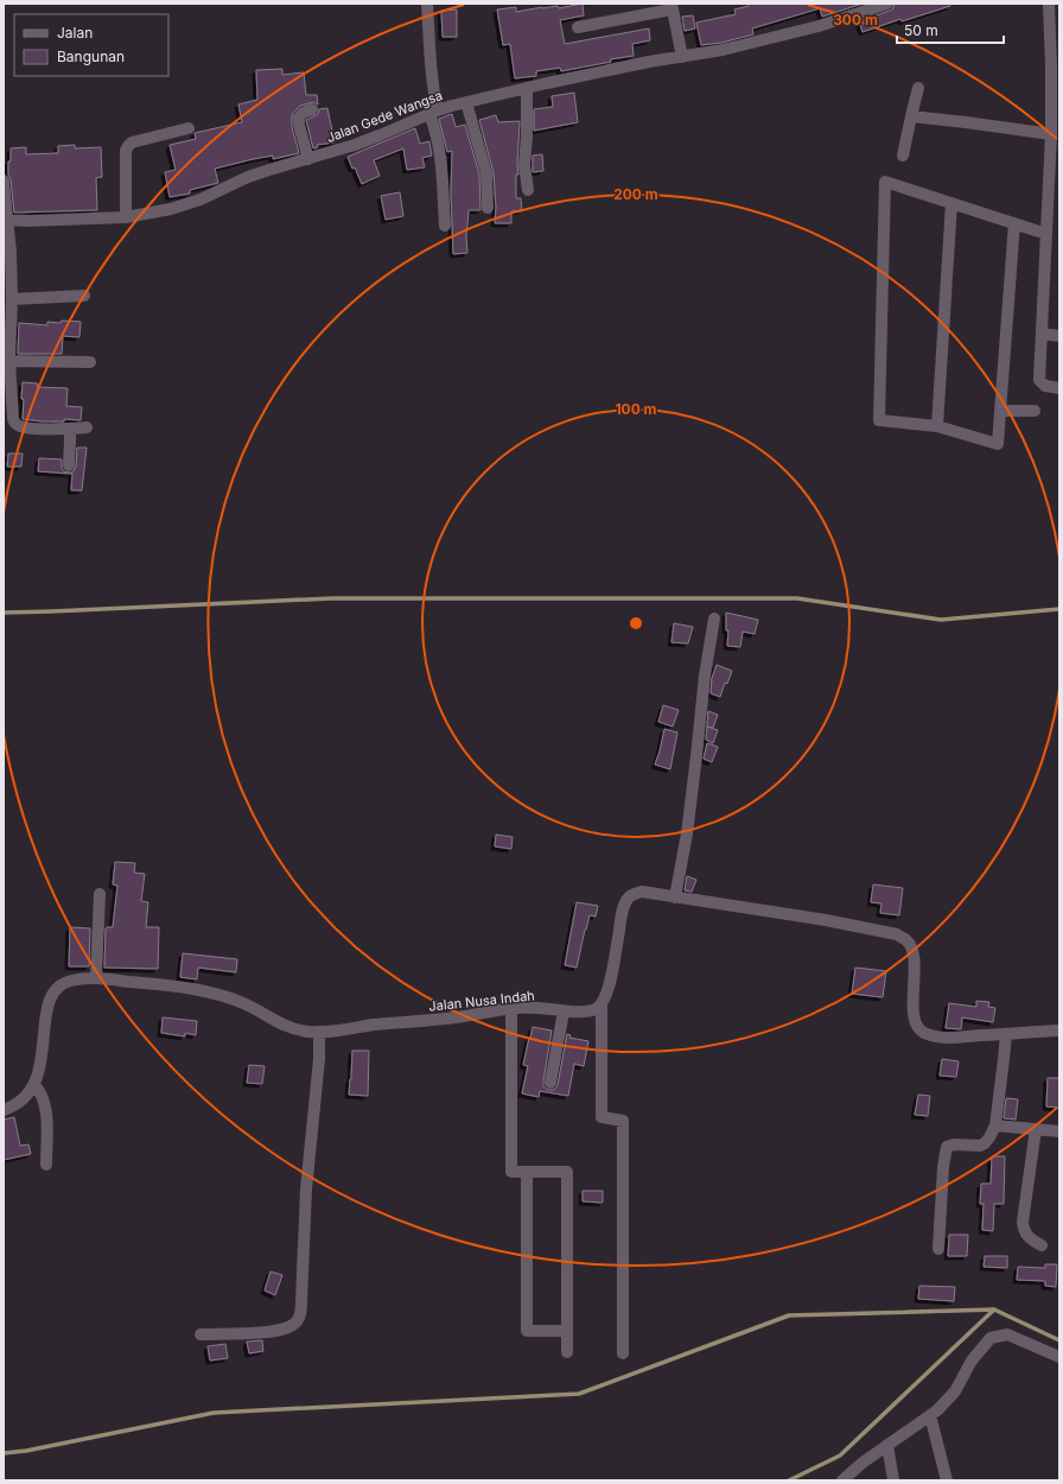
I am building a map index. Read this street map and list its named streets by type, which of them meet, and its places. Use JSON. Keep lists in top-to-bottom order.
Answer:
{
  "streets": {
    "street": ["Jalan Gede Wangsa", "Jalan Nusa Indah"]
  },
  "legend": ["Jalan", "Bangunan"],
  "scale_bar": "50 m",
  "rings": ["300 m", "200 m", "100 m"]
}
